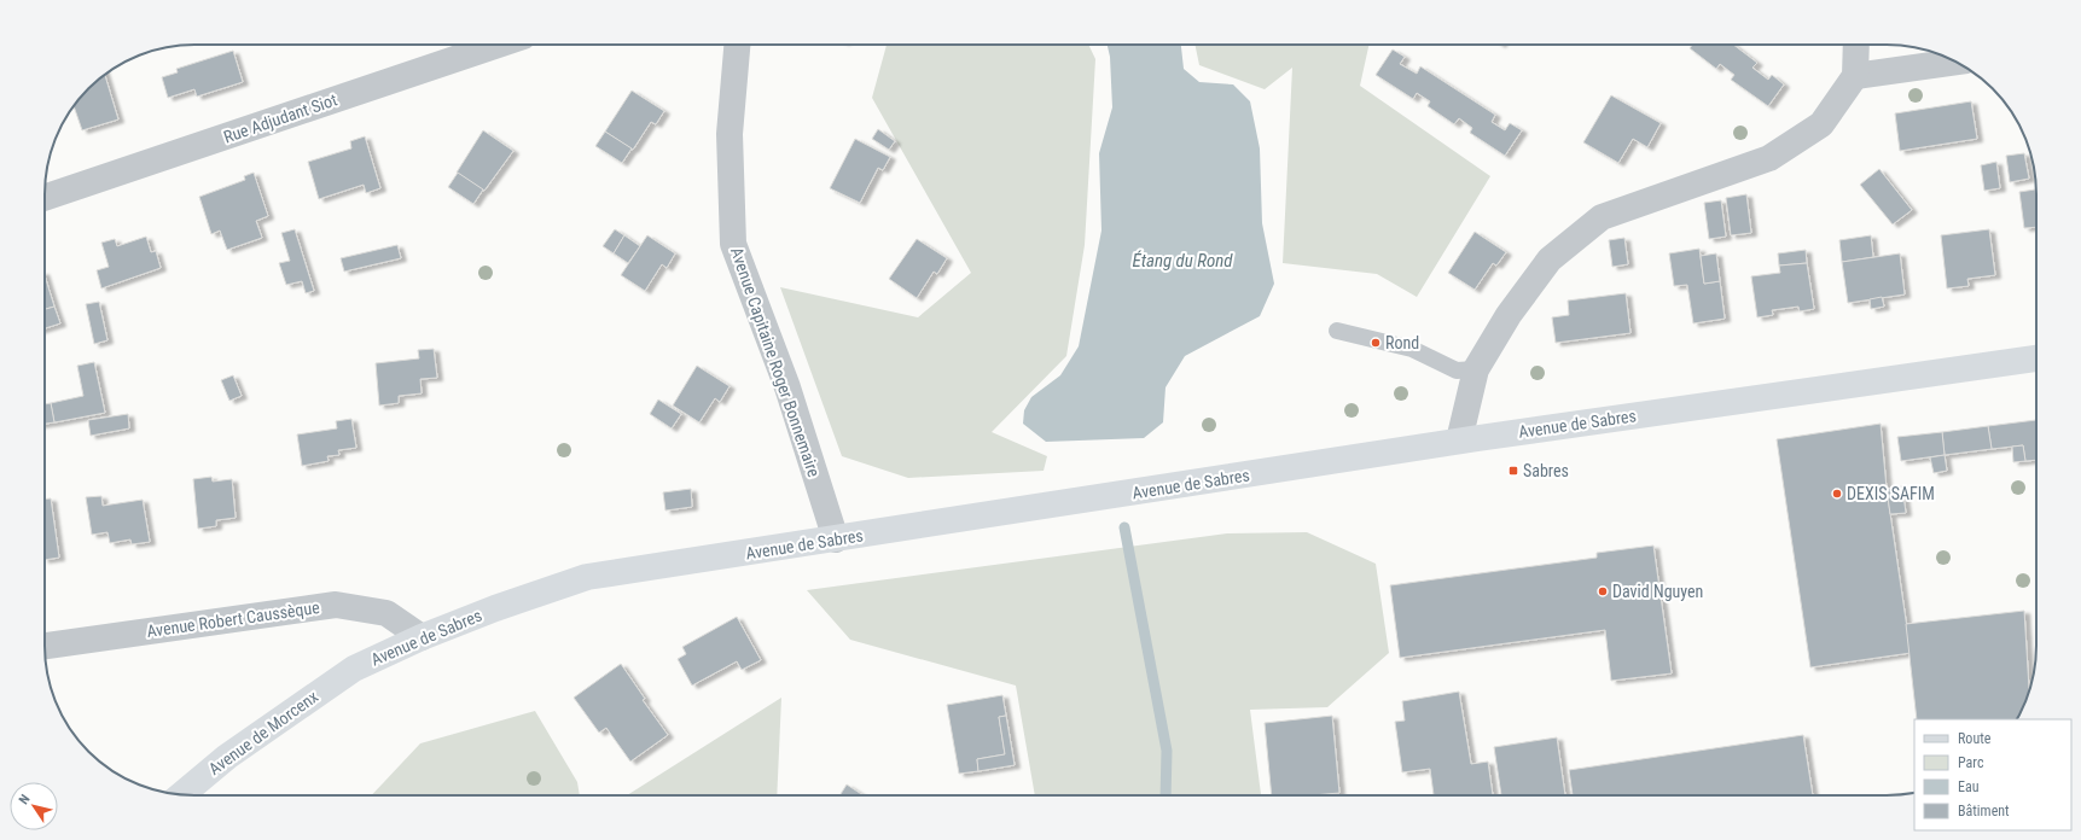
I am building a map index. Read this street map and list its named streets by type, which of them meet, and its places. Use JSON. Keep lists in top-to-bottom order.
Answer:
{
  "streets": {
    "main road": ["Avenue de Sabres", "Avenue de Morcenx"],
    "street": ["Rue Adjudant Siot", "Avenue Capitaine Roger Bonnemaire", "Avenue Robert Caussèque"]
  },
  "crossings": [
    ["Avenue Capitaine Roger Bonnemaire", "Avenue de Sabres"],
    ["Avenue de Sabres", "Avenue Robert Caussèque"],
    ["Avenue de Sabres", "Avenue de Morcenx"]
  ],
  "water": ["Étang du Rond"],
  "places": {
    "other": ["Rond", "DEXIS SAFIM", "David Nguyen"],
    "transit": ["Sabres"]
  },
  "legend": [
    "Route",
    "Parc",
    "Eau",
    "Bâtiment"
  ],
  "north": "top left"
}
